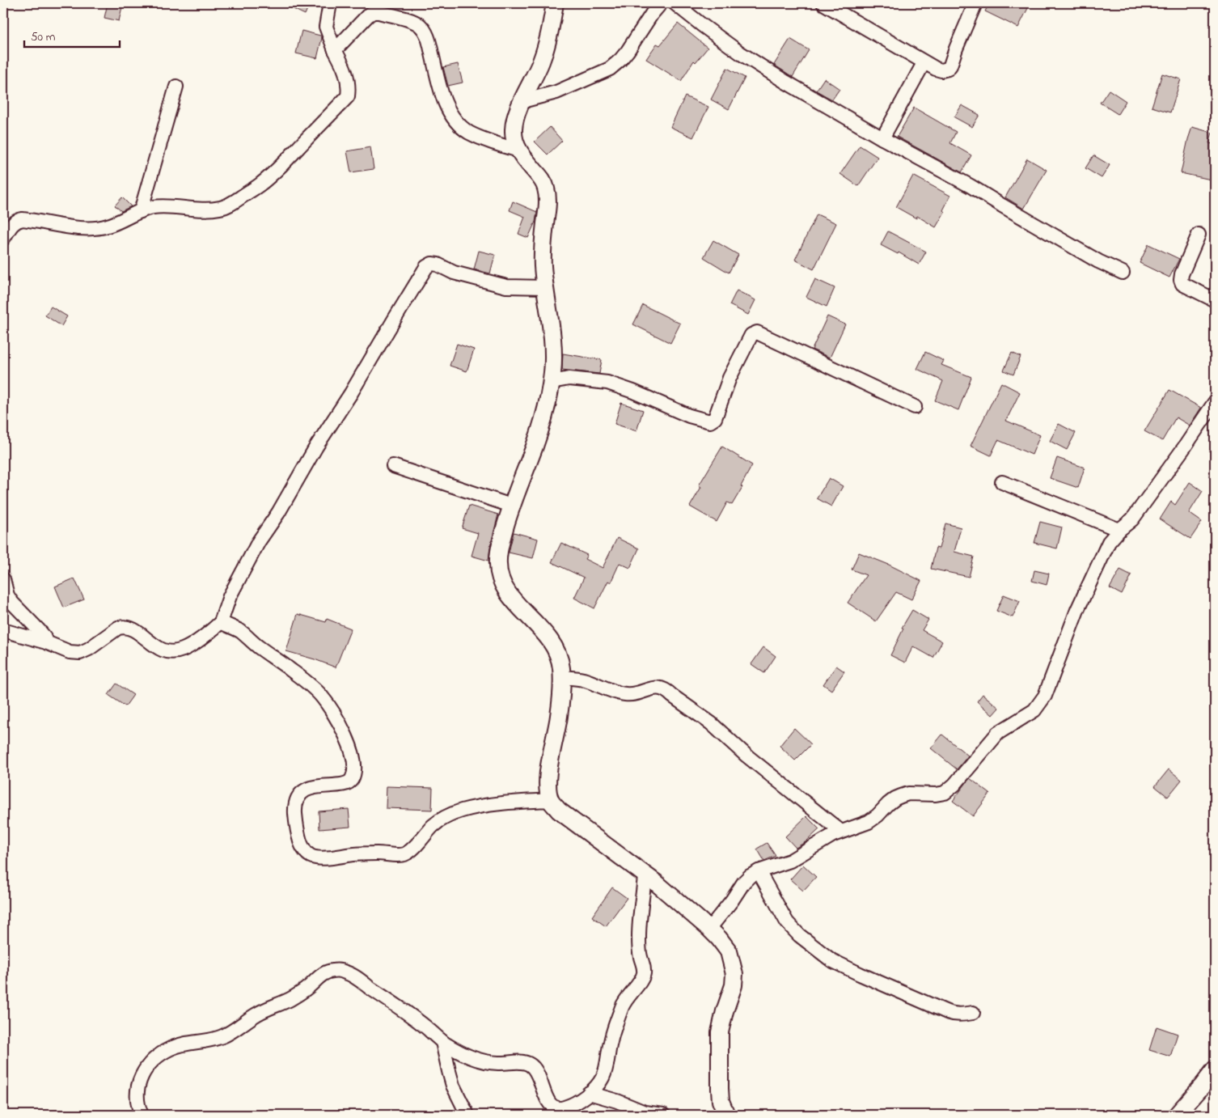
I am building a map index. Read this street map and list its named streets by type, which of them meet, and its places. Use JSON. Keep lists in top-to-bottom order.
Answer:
{
  "scale_bar": "50 m"
}
